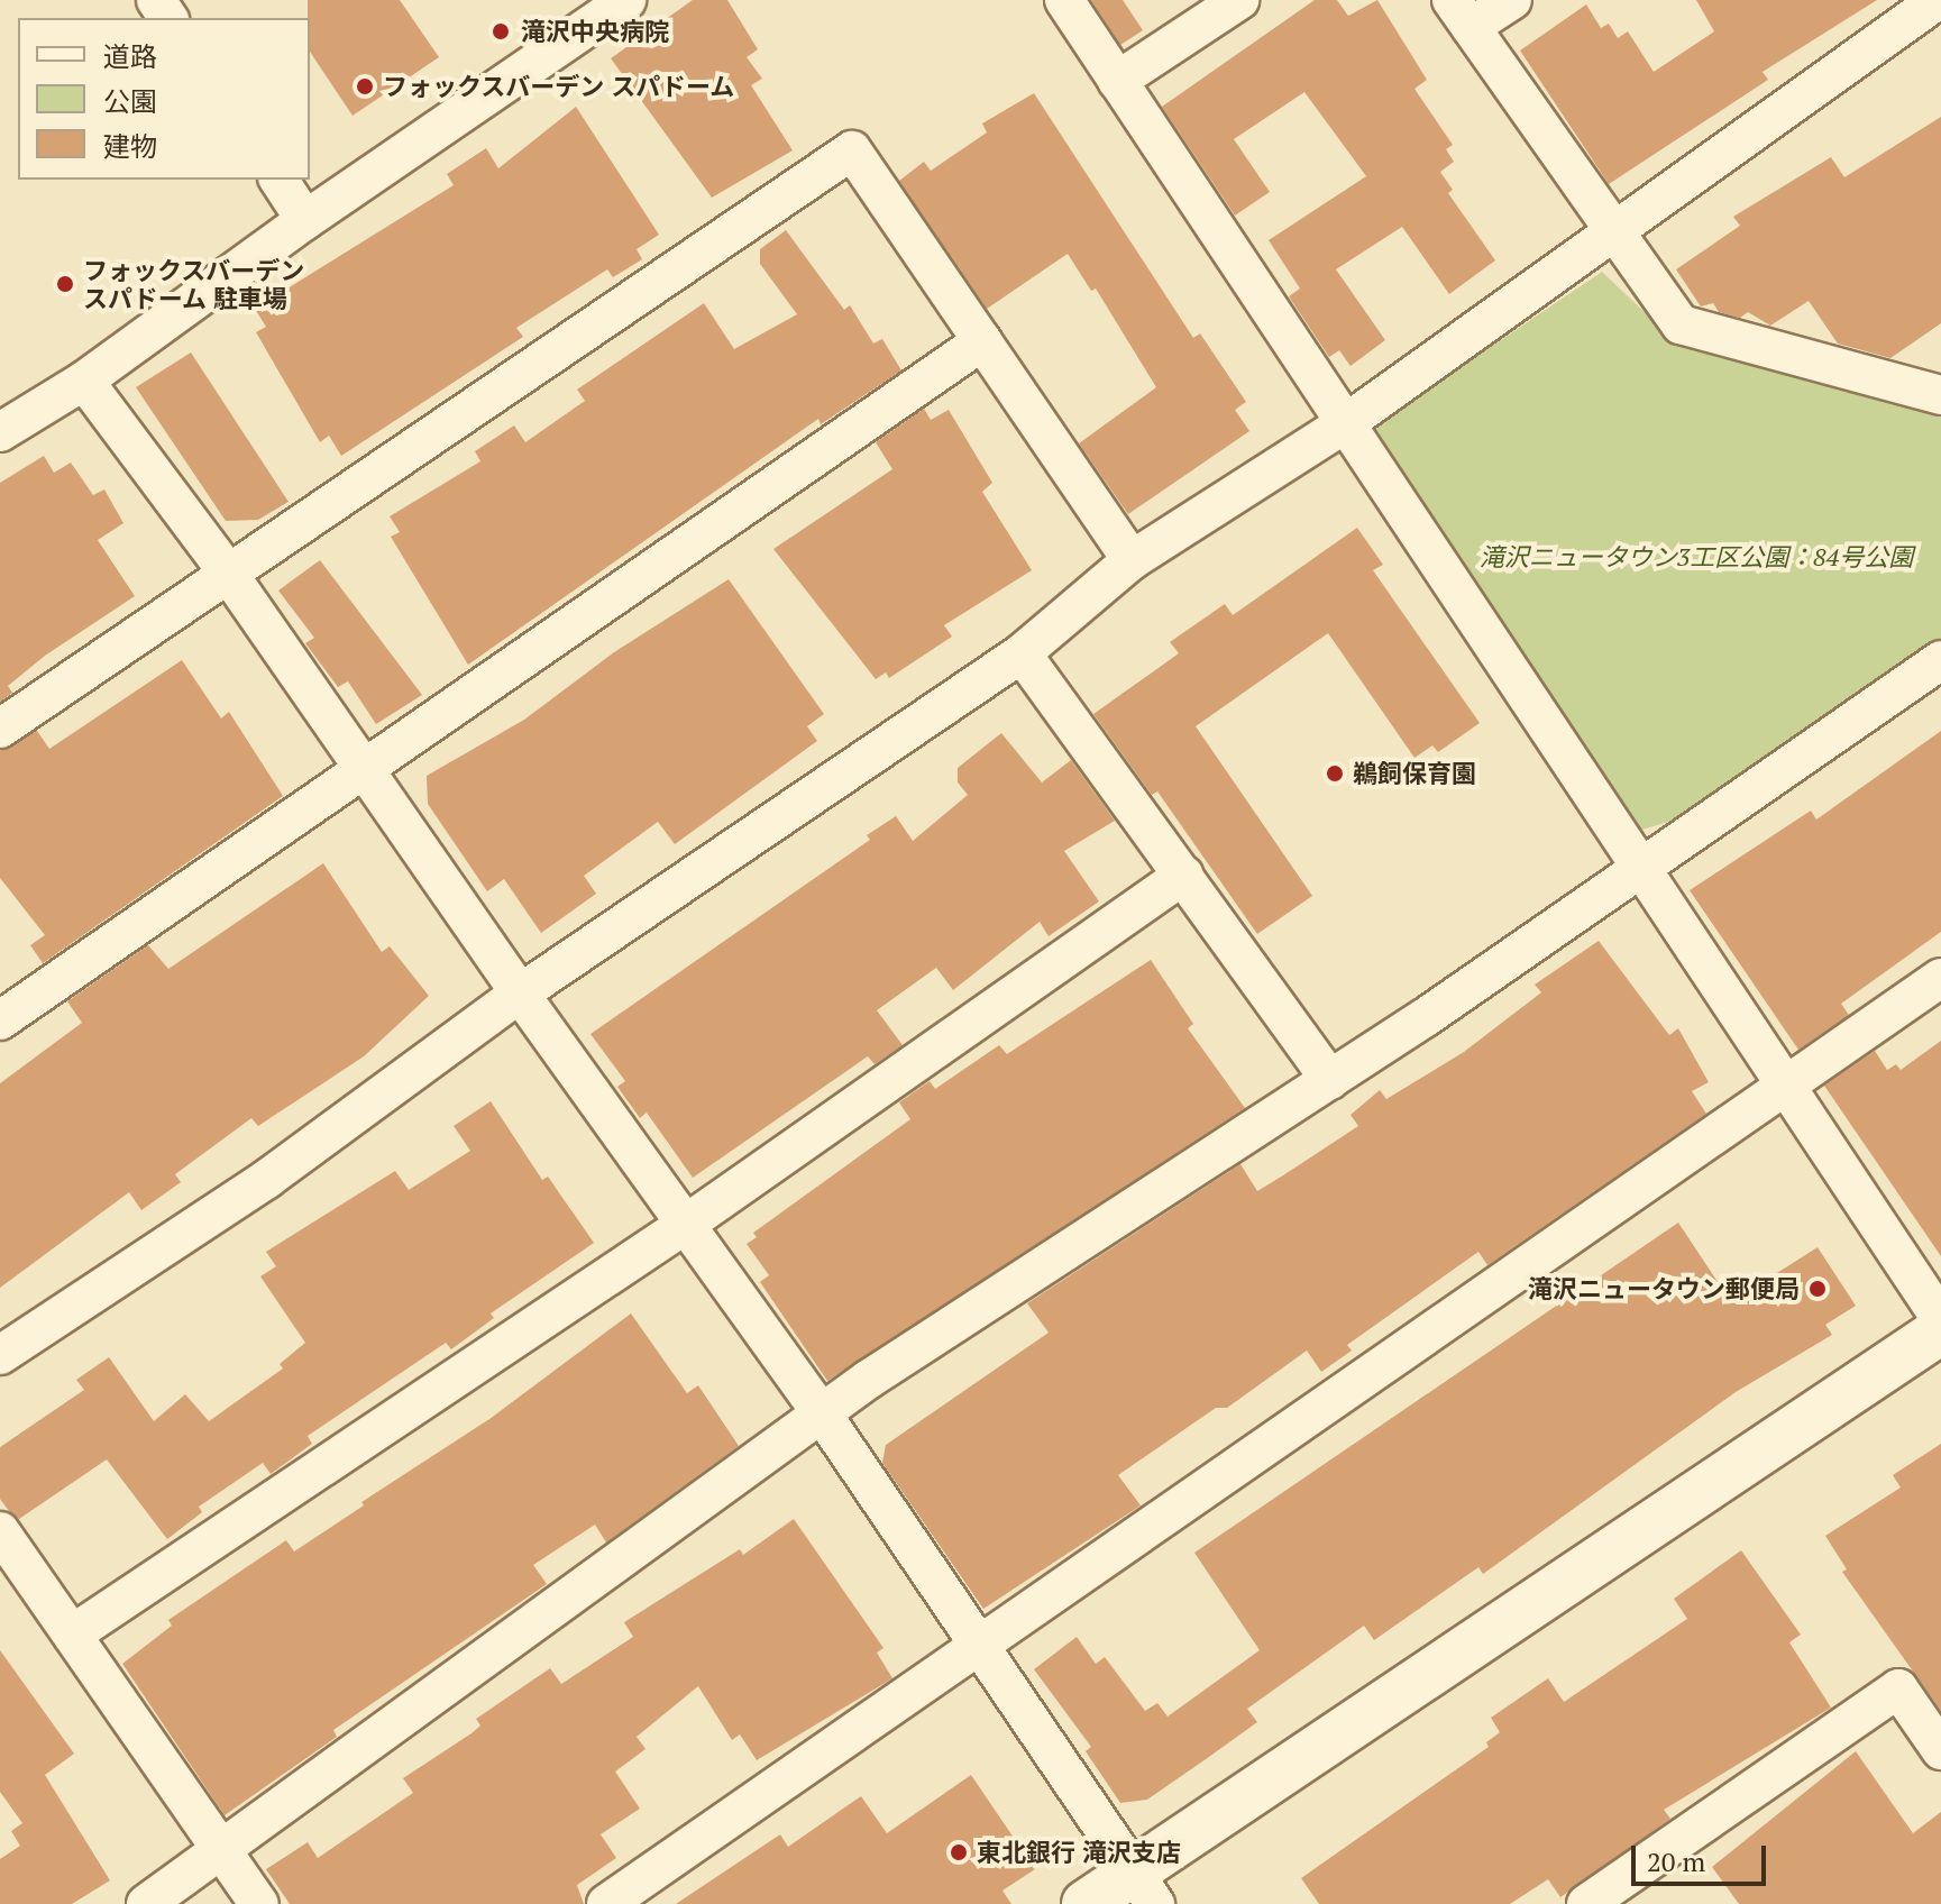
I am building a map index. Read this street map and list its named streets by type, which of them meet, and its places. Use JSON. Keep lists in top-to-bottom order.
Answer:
{
  "parks": ["滝沢ニュータウン3工区公園：84号公園"],
  "places": [
    "滝沢中央病院",
    "フォックスバーデン スパドーム",
    "フォックスバーデン スパドーム 駐車場",
    "鵜飼保育園",
    "滝沢ニュータウン郵便局",
    "東北銀行 滝沢支店"
  ],
  "legend": ["道路", "公園", "建物"],
  "scale_bar": "20 m"
}
